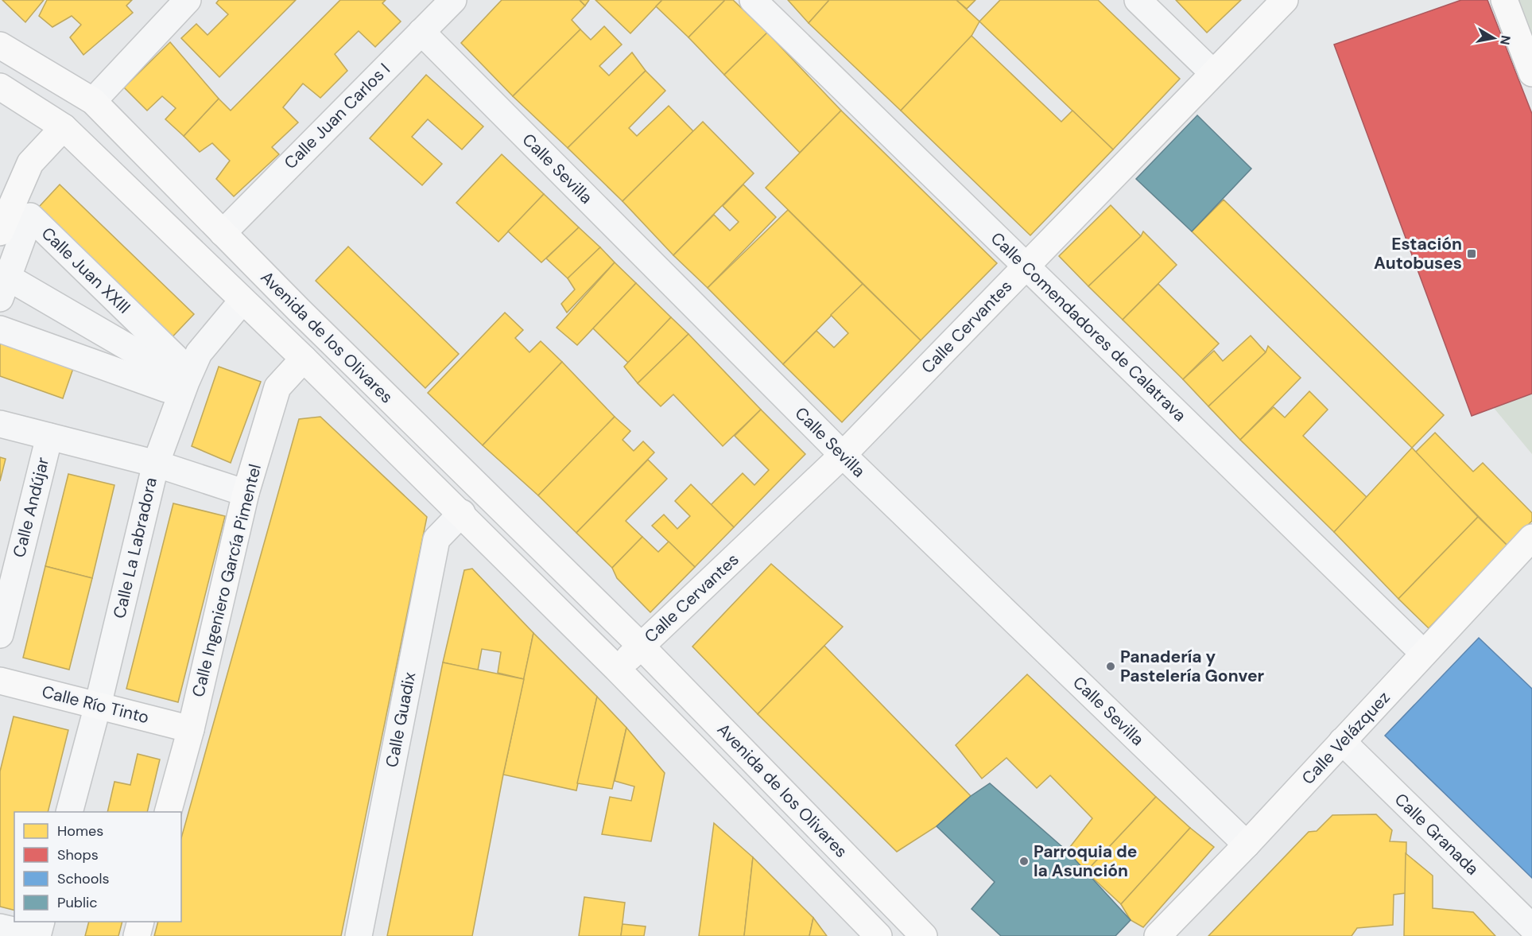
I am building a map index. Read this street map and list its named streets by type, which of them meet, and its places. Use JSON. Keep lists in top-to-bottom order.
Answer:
{
  "streets": {
    "street": [
      "Calle Juan Carlos I",
      "Calle Sevilla",
      "Calle Juan XXIII",
      "Calle Cervantes",
      "Calle Comendadores de Calatrava",
      "Avenida de los Olivares",
      "Calle Andújar",
      "Calle La Labradora",
      "Calle Ingeniero García Pimentel",
      "Calle Río Tinto",
      "Calle Guadix",
      "Calle Velázquez",
      "Calle Granada"
    ]
  },
  "crossings": [
    ["Calle Juan Carlos I", "Calle Sevilla"],
    ["Calle Juan Carlos I", "Avenida de los Olivares"],
    ["Calle Sevilla", "Calle Cervantes"],
    ["Calle Sevilla", "Calle Velázquez"],
    ["Calle Juan XXIII", "Calle La Labradora"],
    ["Calle Cervantes", "Calle Comendadores de Calatrava"],
    ["Calle Cervantes", "Avenida de los Olivares"],
    ["Calle Comendadores de Calatrava", "Calle Velázquez"],
    ["Avenida de los Olivares", "Calle La Labradora"],
    ["Avenida de los Olivares", "Calle Ingeniero García Pimentel"],
    ["Avenida de los Olivares", "Calle Guadix"],
    ["Calle La Labradora", "Calle Río Tinto"],
    ["Calle Ingeniero García Pimentel", "Calle Río Tinto"],
    ["Calle Velázquez", "Calle Granada"]
  ],
  "places": {
    "transit": ["Estación Autobuses"],
    "other": ["Panadería y Pastelería Gonver", "Parroquia de la Asunción"]
  },
  "legend": [
    "Homes",
    "Shops",
    "Schools",
    "Public"
  ],
  "north": "right"
}
